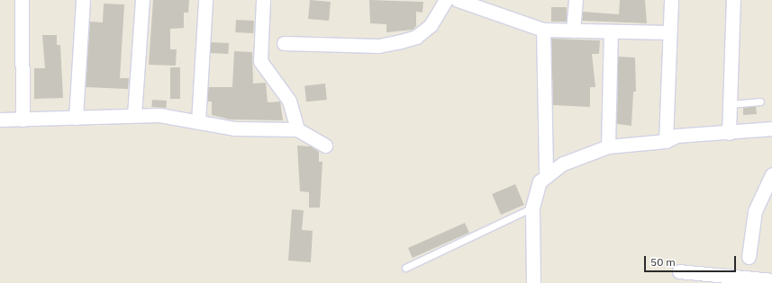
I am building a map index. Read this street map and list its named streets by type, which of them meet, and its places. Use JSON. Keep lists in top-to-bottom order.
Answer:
{
  "scale_bar": "50 m"
}
